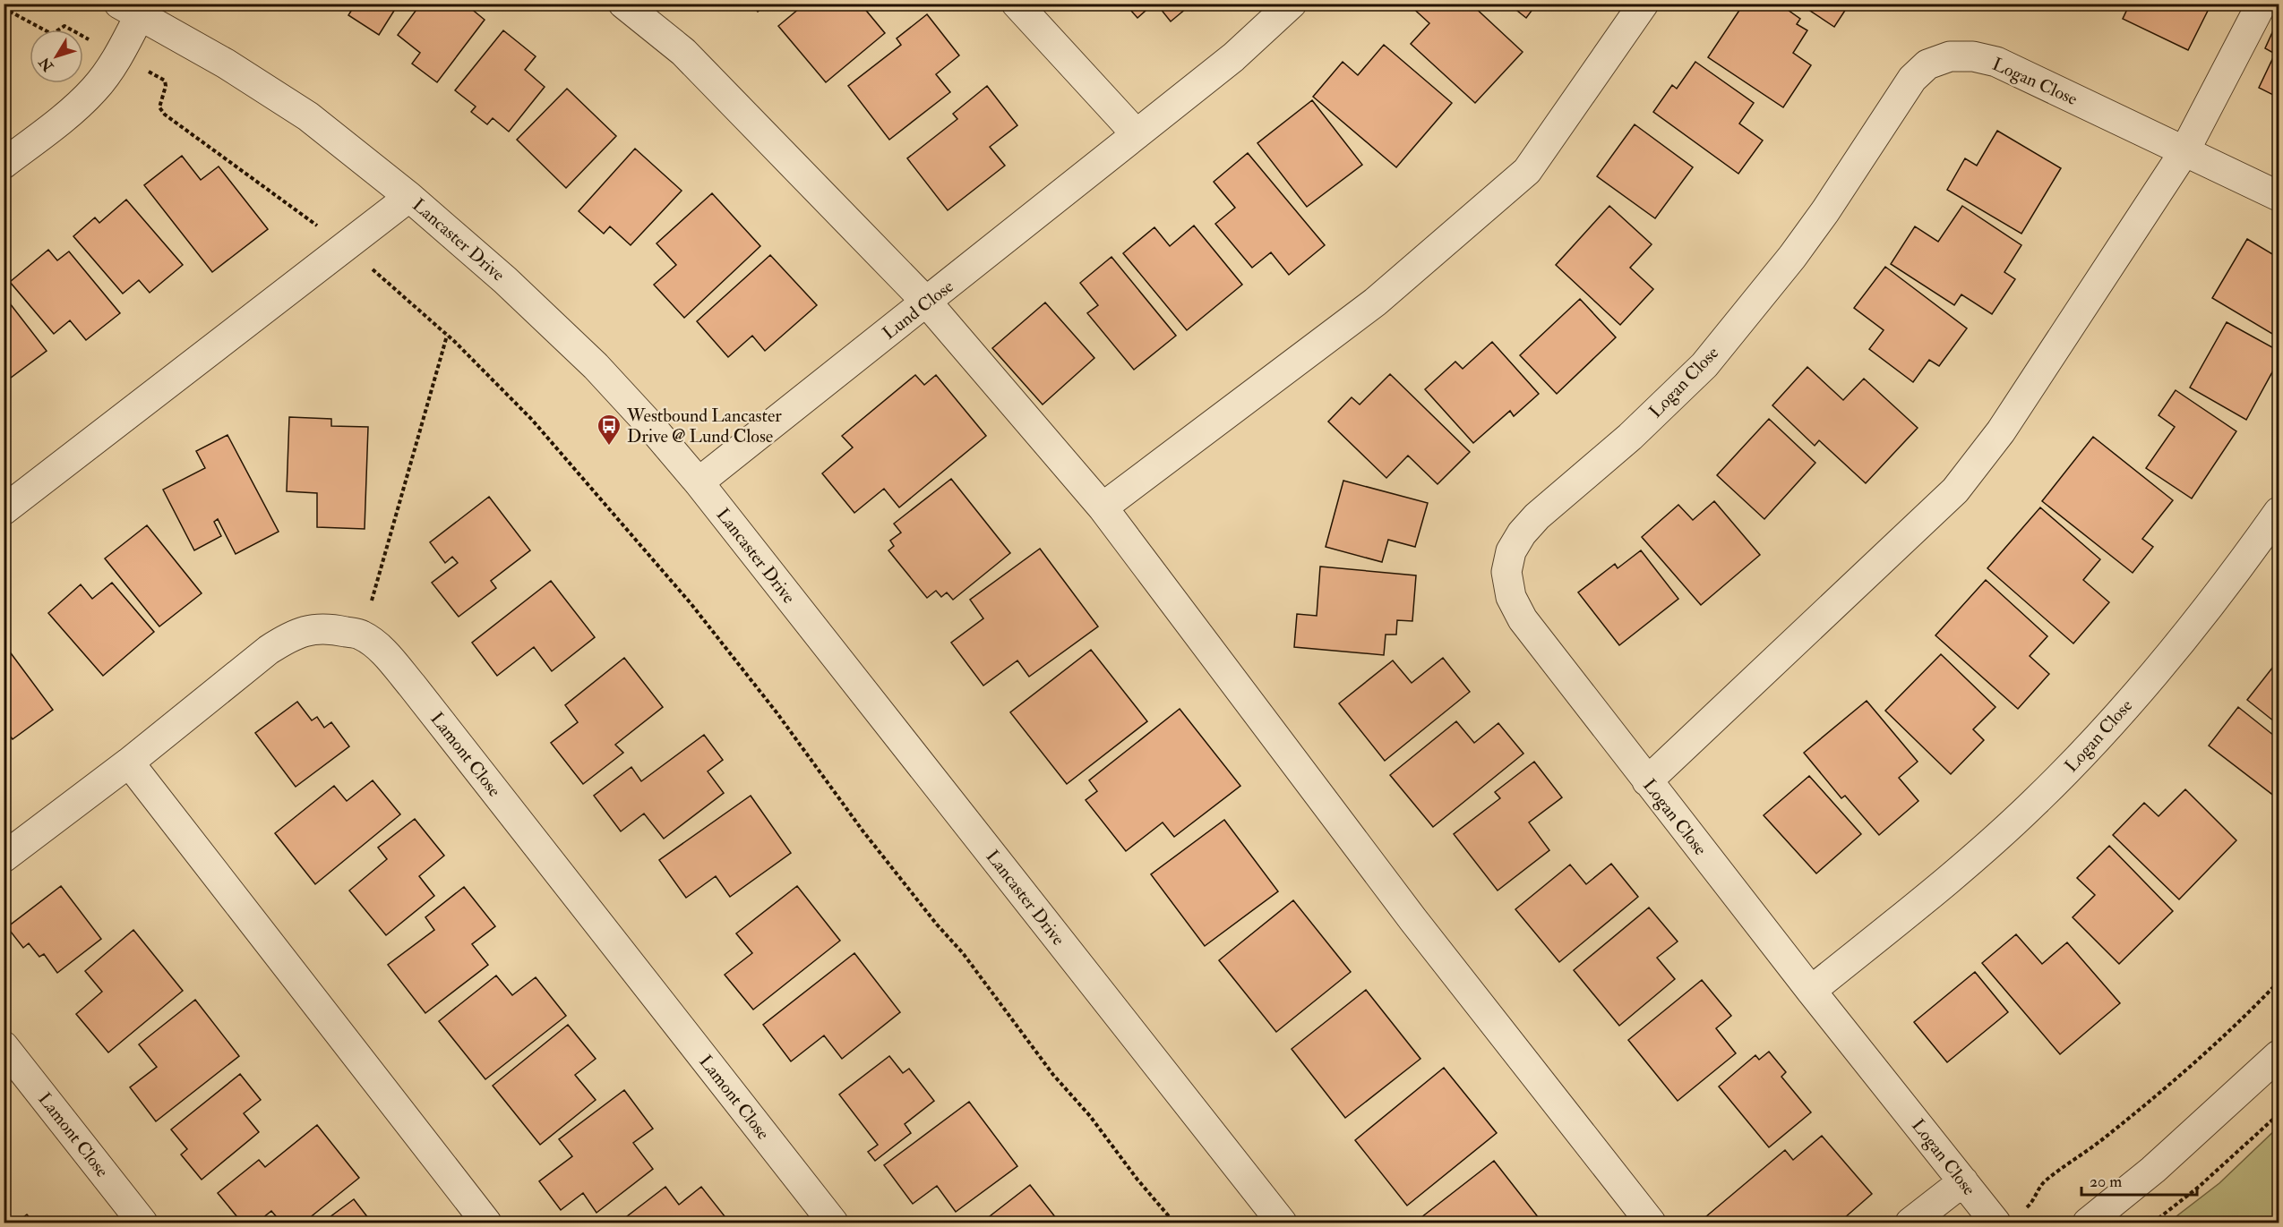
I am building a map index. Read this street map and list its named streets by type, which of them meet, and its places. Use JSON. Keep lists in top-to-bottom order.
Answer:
{
  "streets": {
    "street": [
      "Logan Close",
      "Lancaster Drive",
      "Lund Close",
      "Lamont Close"
    ]
  },
  "crossings": [
    ["Lancaster Drive", "Lund Close"]
  ],
  "places": {
    "bus stop": ["Westbound Lancaster Drive @ Lund Close"]
  },
  "scale_bar": "20 m",
  "north": "bottom left"
}
